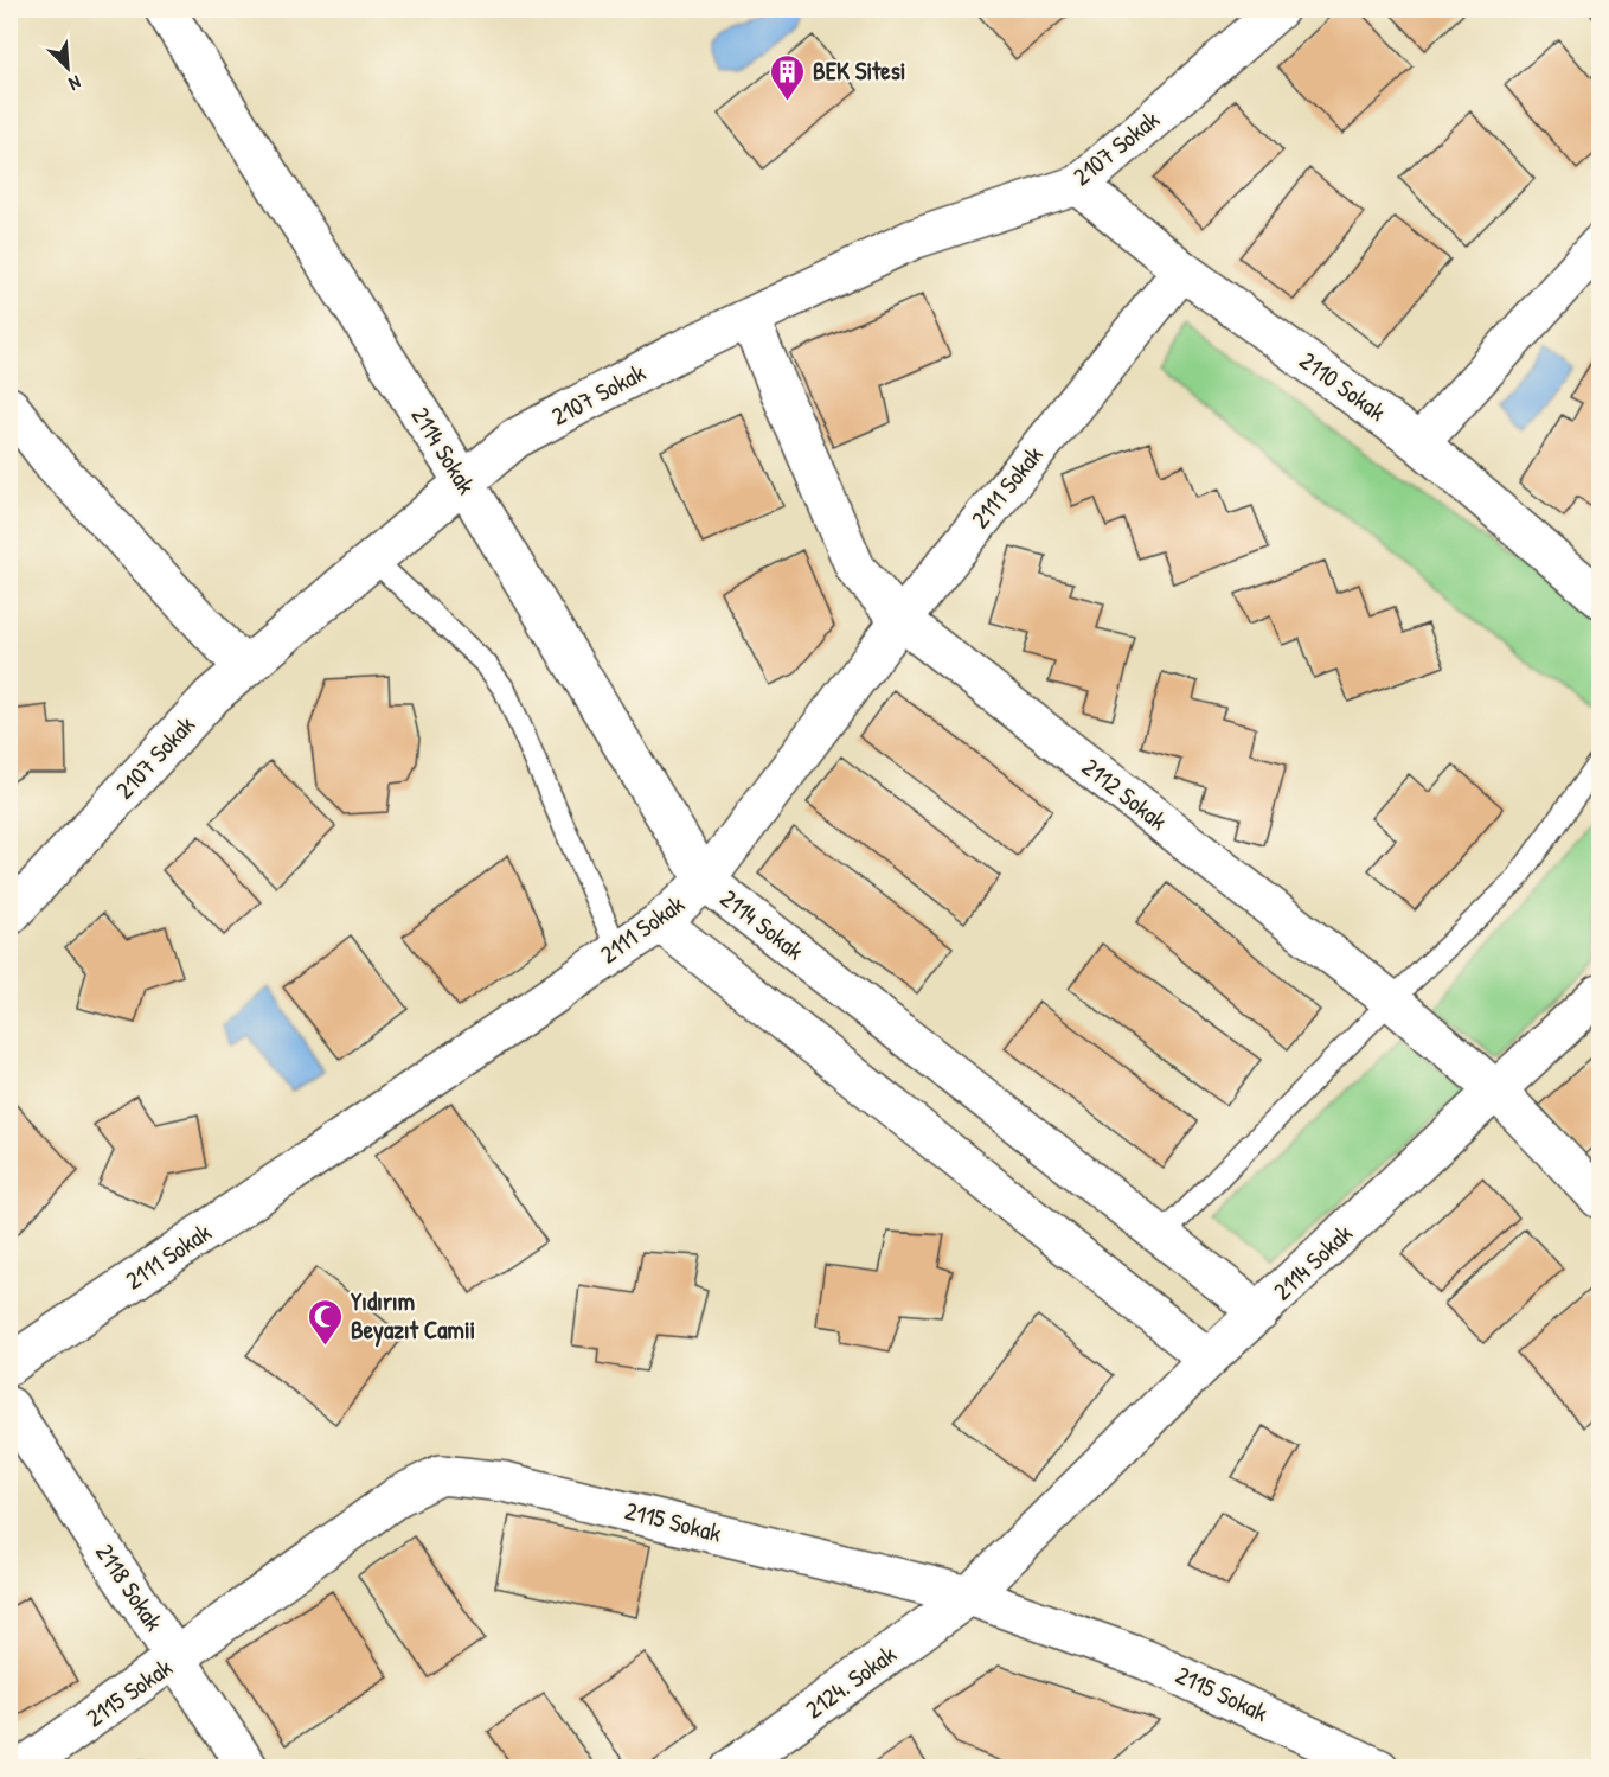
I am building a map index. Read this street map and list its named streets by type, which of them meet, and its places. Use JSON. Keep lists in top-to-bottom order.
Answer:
{
  "streets": {
    "street": [
      "2107 Sokak",
      "2110 Sokak",
      "2114 Sokak",
      "2111 Sokak",
      "2112 Sokak",
      "2115 Sokak",
      "2118 Sokak",
      "2124. Sokak"
    ]
  },
  "crossings": [
    ["2107 Sokak", "2110 Sokak"],
    ["2107 Sokak", "2114 Sokak"],
    ["2107 Sokak", "2112 Sokak"],
    ["2110 Sokak", "2111 Sokak"],
    ["2114 Sokak", "2111 Sokak"],
    ["2114 Sokak", "2112 Sokak"],
    ["2114 Sokak", "2124. Sokak"],
    ["2111 Sokak", "2112 Sokak"],
    ["2115 Sokak", "2118 Sokak"],
    ["2115 Sokak", "2124. Sokak"]
  ],
  "places": {
    "building": ["BEK Sitesi"],
    "mosque": ["Yıdırım Beyazıt Camii"]
  },
  "north": "bottom right"
}
